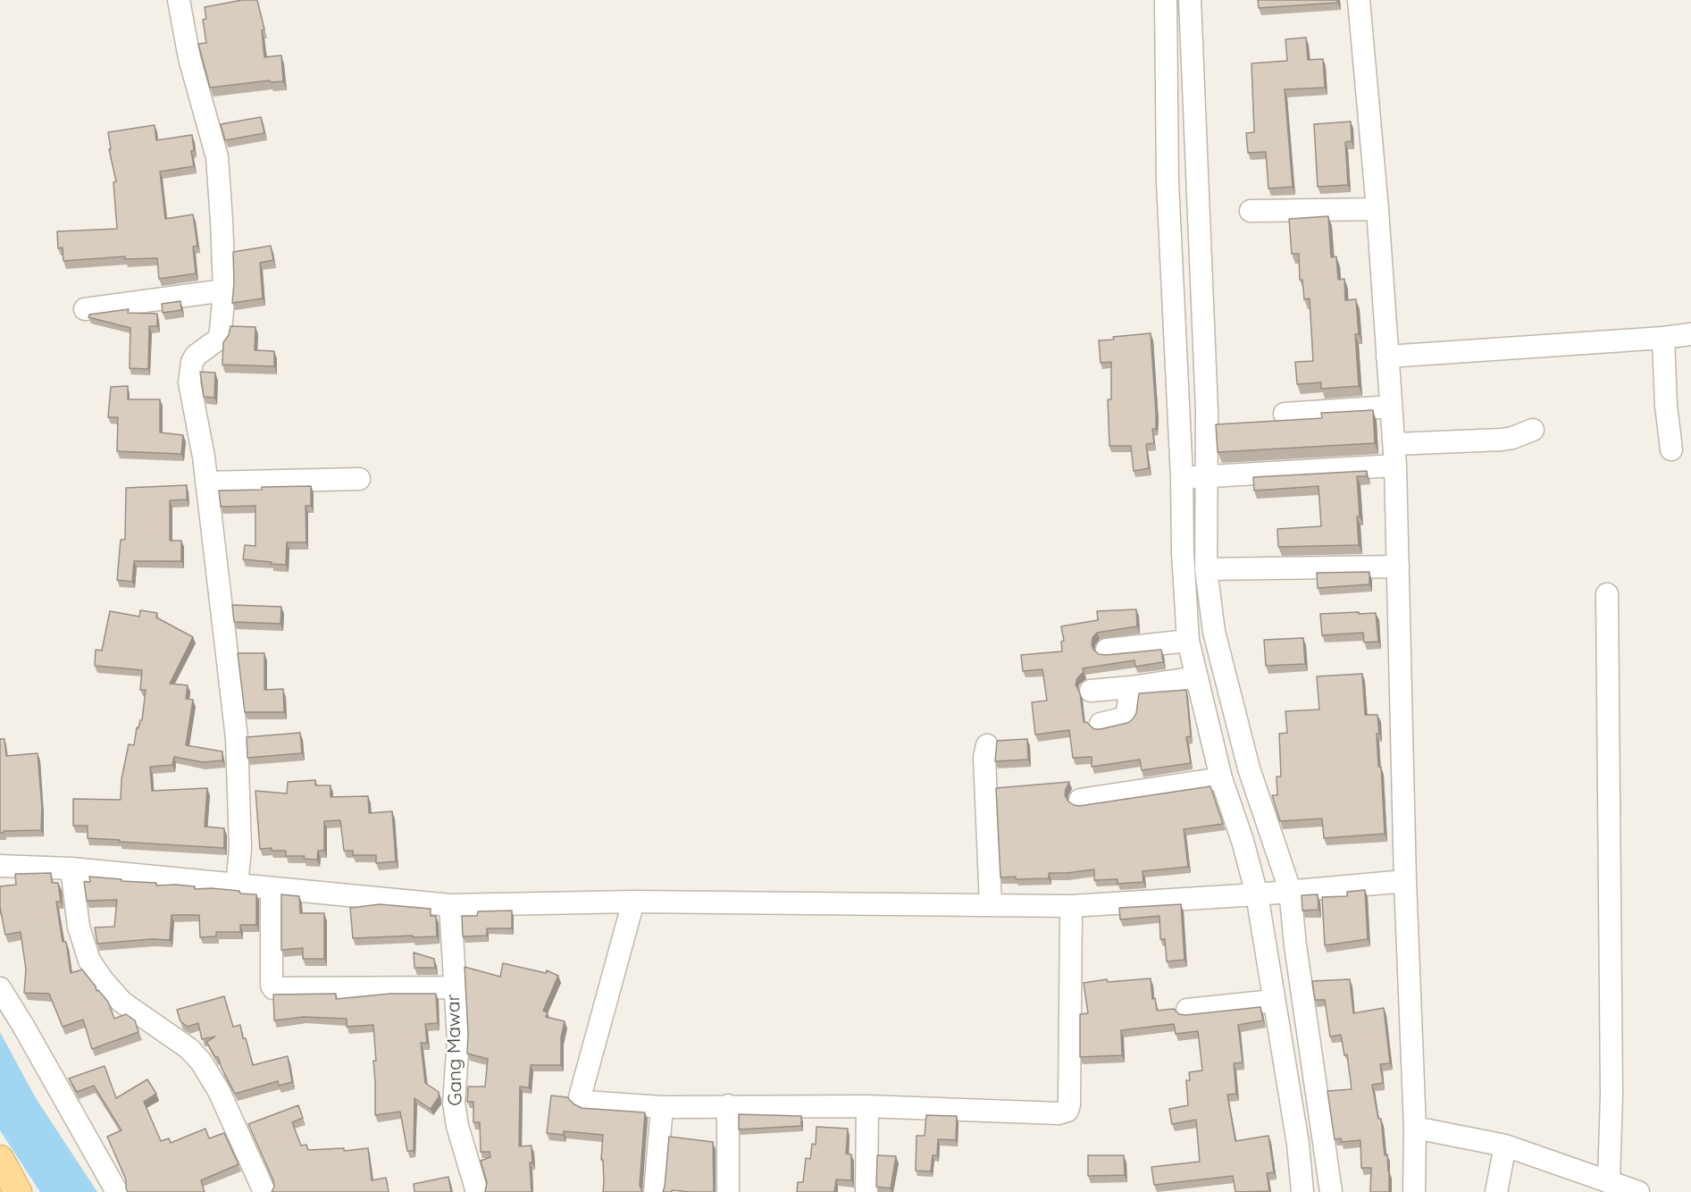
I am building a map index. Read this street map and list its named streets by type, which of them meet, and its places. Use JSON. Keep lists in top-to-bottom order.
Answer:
{
  "streets": {
    "street": ["Gang Mawar"]
  }
}
